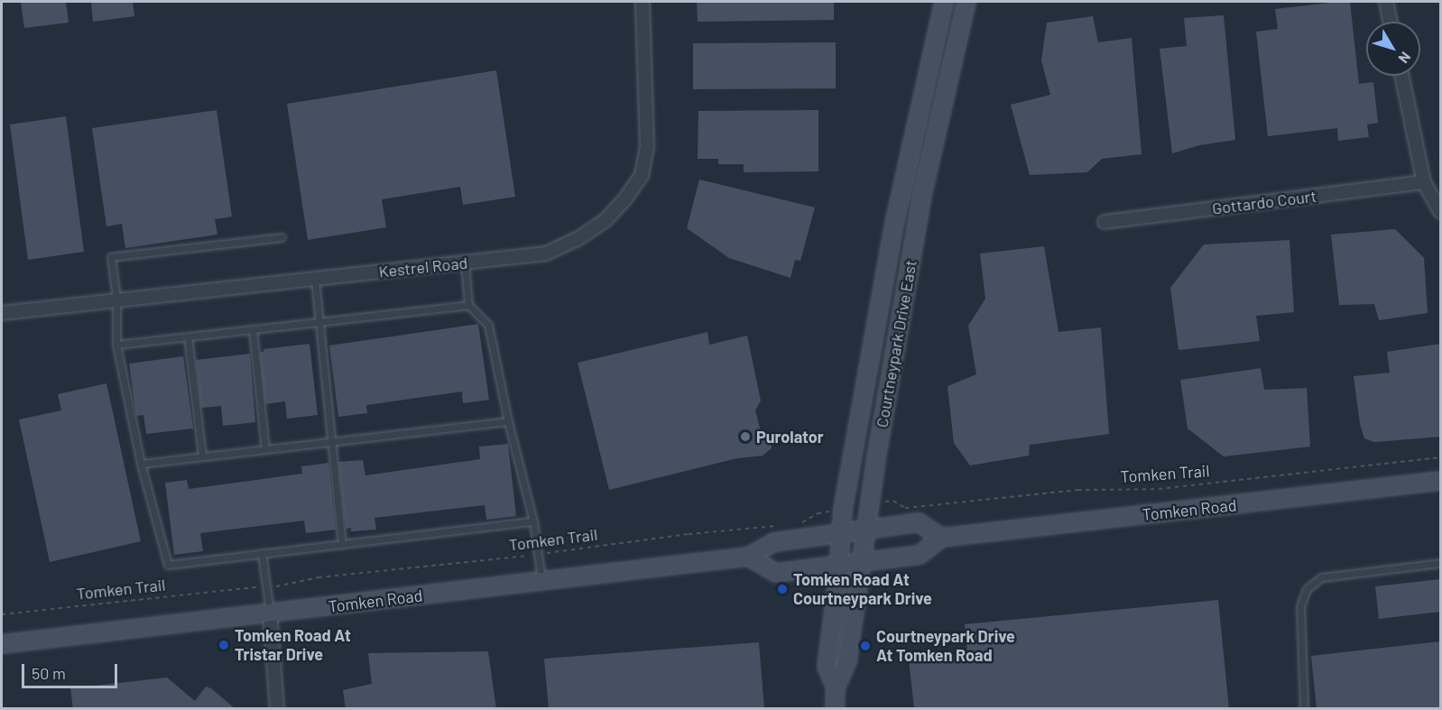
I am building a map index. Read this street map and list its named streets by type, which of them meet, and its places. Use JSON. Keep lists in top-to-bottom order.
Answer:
{
  "streets": {
    "main road": ["Courtneypark Drive East", "Tomken Road"],
    "street": ["Gottardo Court", "Kestrel Road"],
    "path": ["Tomken Trail"]
  },
  "crossings": [
    ["Courtneypark Drive East", "Tomken Road"]
  ],
  "places": [
    "Purolator",
    "Tomken Road At Courtneypark Drive",
    "Tomken Road At Tristar Drive",
    "Courtneypark Drive At Tomken Road"
  ],
  "scale_bar": "50 m",
  "north": "bottom right"
}
